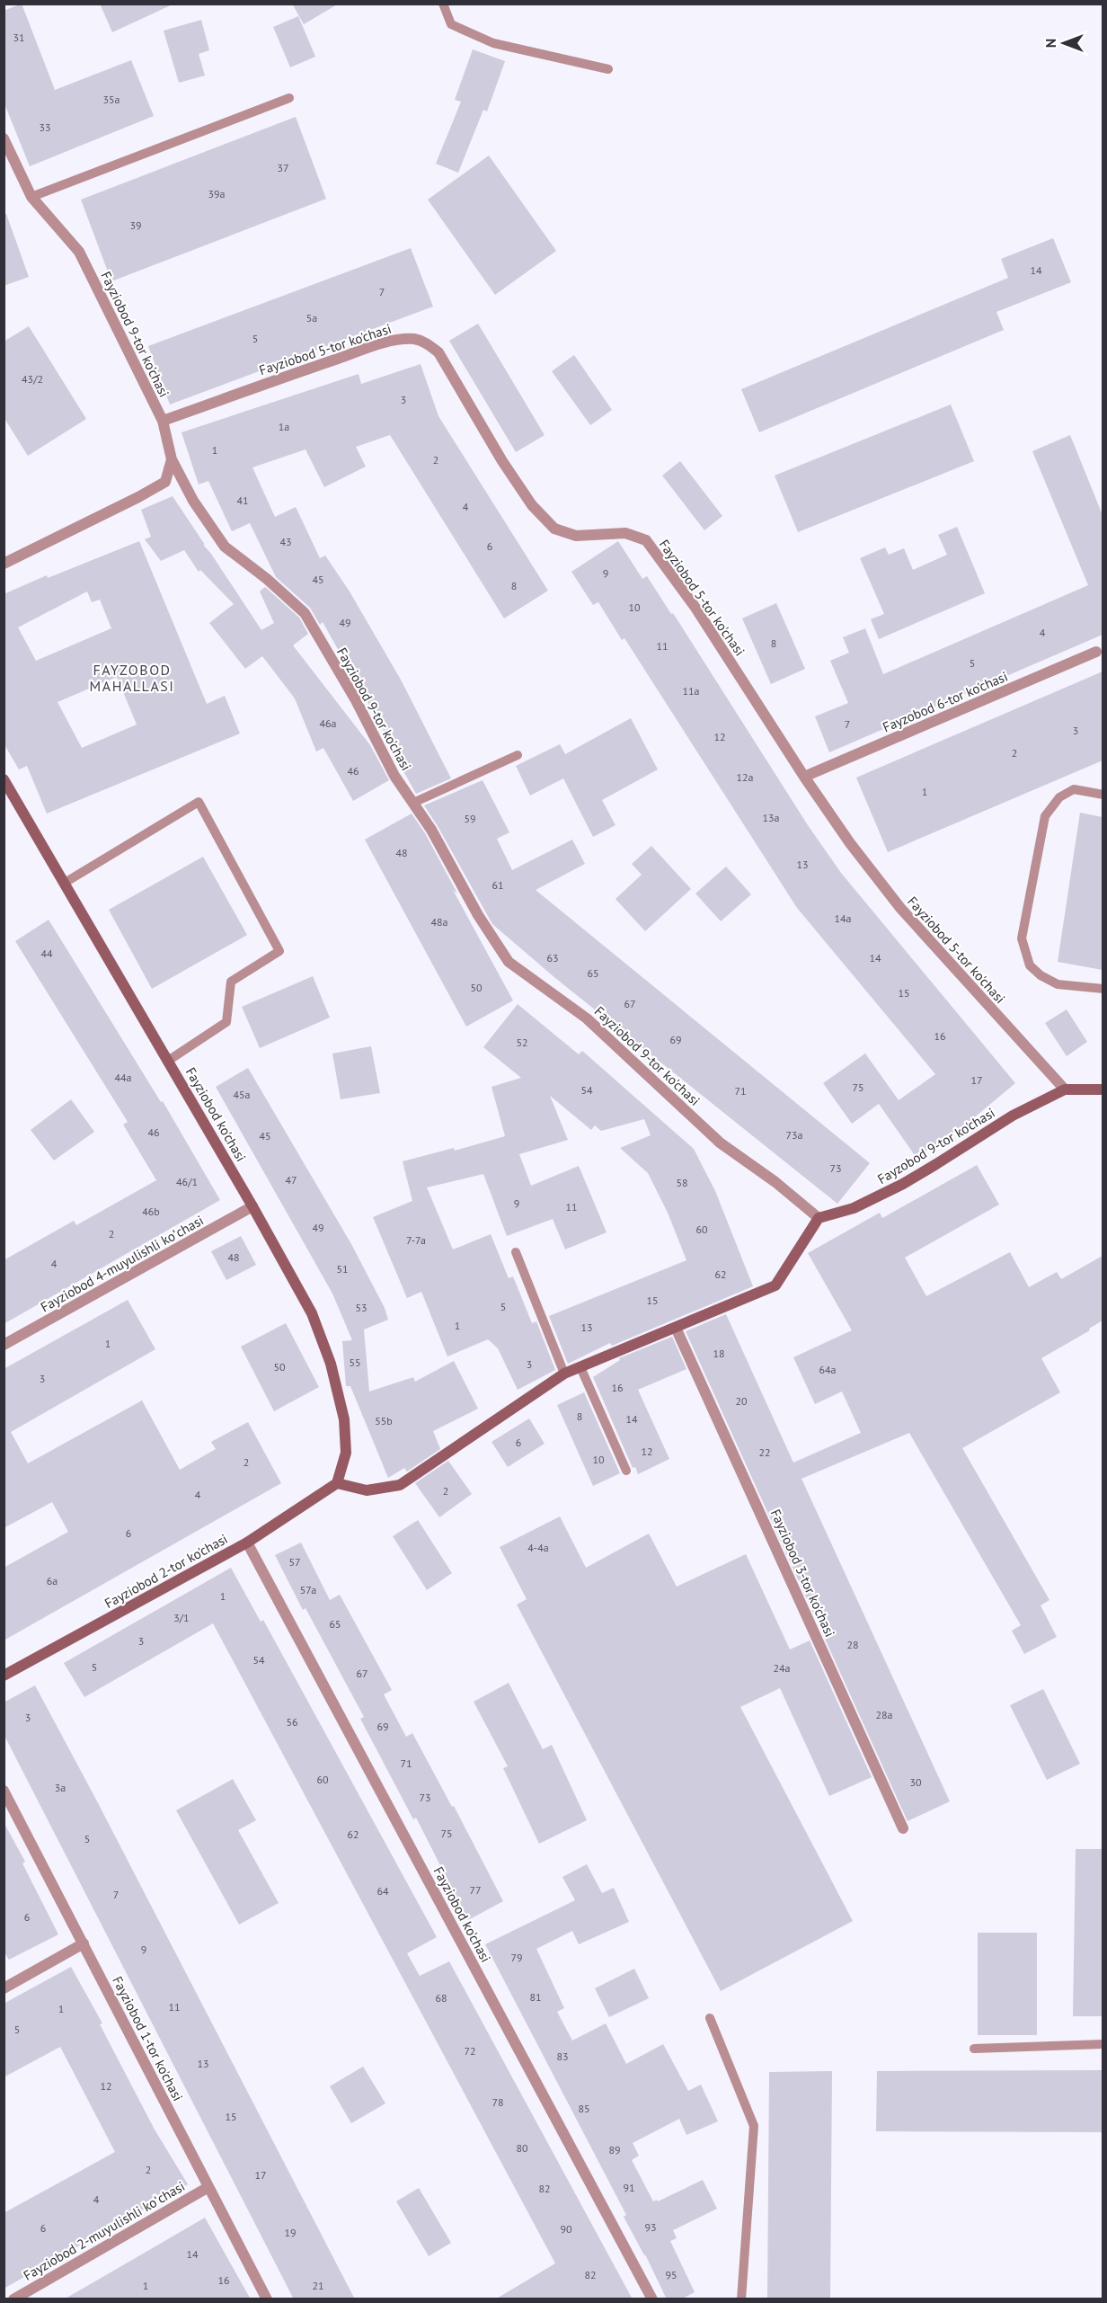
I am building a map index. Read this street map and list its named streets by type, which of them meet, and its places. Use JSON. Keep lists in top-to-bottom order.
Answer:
{
  "streets": {
    "street": [
      "Fayziobod 9-tor ko'chasi",
      "Fayziobod 5-tor ko'chasi",
      "Fayzobod 6-tor ko'chasi",
      "Fayziobod ko'chasi",
      "Fayzobod 9-tor ko'chasi",
      "Fayziobod 4-muyulishli koʻchasi",
      "Fayziobod 2-tor ko'chasi",
      "Fayziobod 3-tor ko'chasi",
      "Fayziobod 1-tor ko'chasi",
      "Fayziobod 2-muyulishli koʻchasi"
    ]
  },
  "crossings": [
    ["Fayziobod 9-tor ko'chasi", "Fayziobod 5-tor ko'chasi"],
    ["Fayziobod 9-tor ko'chasi", "Fayzobod 9-tor ko'chasi"],
    ["Fayziobod 5-tor ko'chasi", "Fayzobod 6-tor ko'chasi"],
    ["Fayziobod 5-tor ko'chasi", "Fayzobod 9-tor ko'chasi"],
    ["Fayziobod ko'chasi", "Fayziobod 4-muyulishli koʻchasi"],
    ["Fayziobod ko'chasi", "Fayziobod 2-tor ko'chasi"],
    ["Fayziobod 1-tor ko'chasi", "Fayziobod 2-muyulishli koʻchasi"]
  ],
  "districts": ["FAYZOBOD MAHALLASI"],
  "house_numbers": [
    "31",
    "35a",
    "33",
    "37",
    "39a",
    "39",
    "14",
    "7",
    "5a",
    "5",
    "43/2",
    "3",
    "1a",
    "1",
    "2",
    "41",
    "4",
    "43",
    "6",
    "9",
    "45",
    "8",
    "10",
    "49",
    "4",
    "8",
    "11",
    "5",
    "11a",
    "46a",
    "7",
    "3",
    "12",
    "2",
    "46",
    "12a",
    "1",
    "13a",
    "59",
    "48",
    "13",
    "61",
    "14a",
    "48a",
    "44",
    "63",
    "14",
    "65",
    "50",
    "15",
    "67",
    "16",
    "69",
    "52",
    "44a",
    "17",
    "75",
    "54",
    "71",
    "45a",
    "46",
    "73a",
    "45",
    "73",
    "47",
    "46/1",
    "58",
    "9",
    "11",
    "46b",
    "49",
    "60",
    "2",
    "7-7a",
    "48",
    "4",
    "51",
    "62",
    "15",
    "5",
    "53",
    "1",
    "13",
    "1",
    "18",
    "55",
    "3",
    "50",
    "64a",
    "3",
    "16",
    "20",
    "8",
    "14",
    "55b",
    "6",
    "12",
    "22",
    "10",
    "2",
    "2",
    "4",
    "6",
    "4-4a",
    "57",
    "6a",
    "57a",
    "1",
    "3/1",
    "65",
    "3",
    "28",
    "54",
    "5",
    "24a",
    "67",
    "28a",
    "3",
    "56",
    "69",
    "71",
    "60",
    "30",
    "3a",
    "73",
    "75",
    "62",
    "5",
    "77",
    "64",
    "7",
    "6",
    "9",
    "79",
    "81",
    "68",
    "11",
    "1",
    "5",
    "72",
    "83",
    "13",
    "12",
    "78",
    "85",
    "15",
    "80",
    "89",
    "2",
    "17",
    "91",
    "82",
    "4",
    "93",
    "6",
    "90",
    "19",
    "14",
    "82",
    "95",
    "16",
    "1",
    "21"
  ],
  "north": "left"
}
